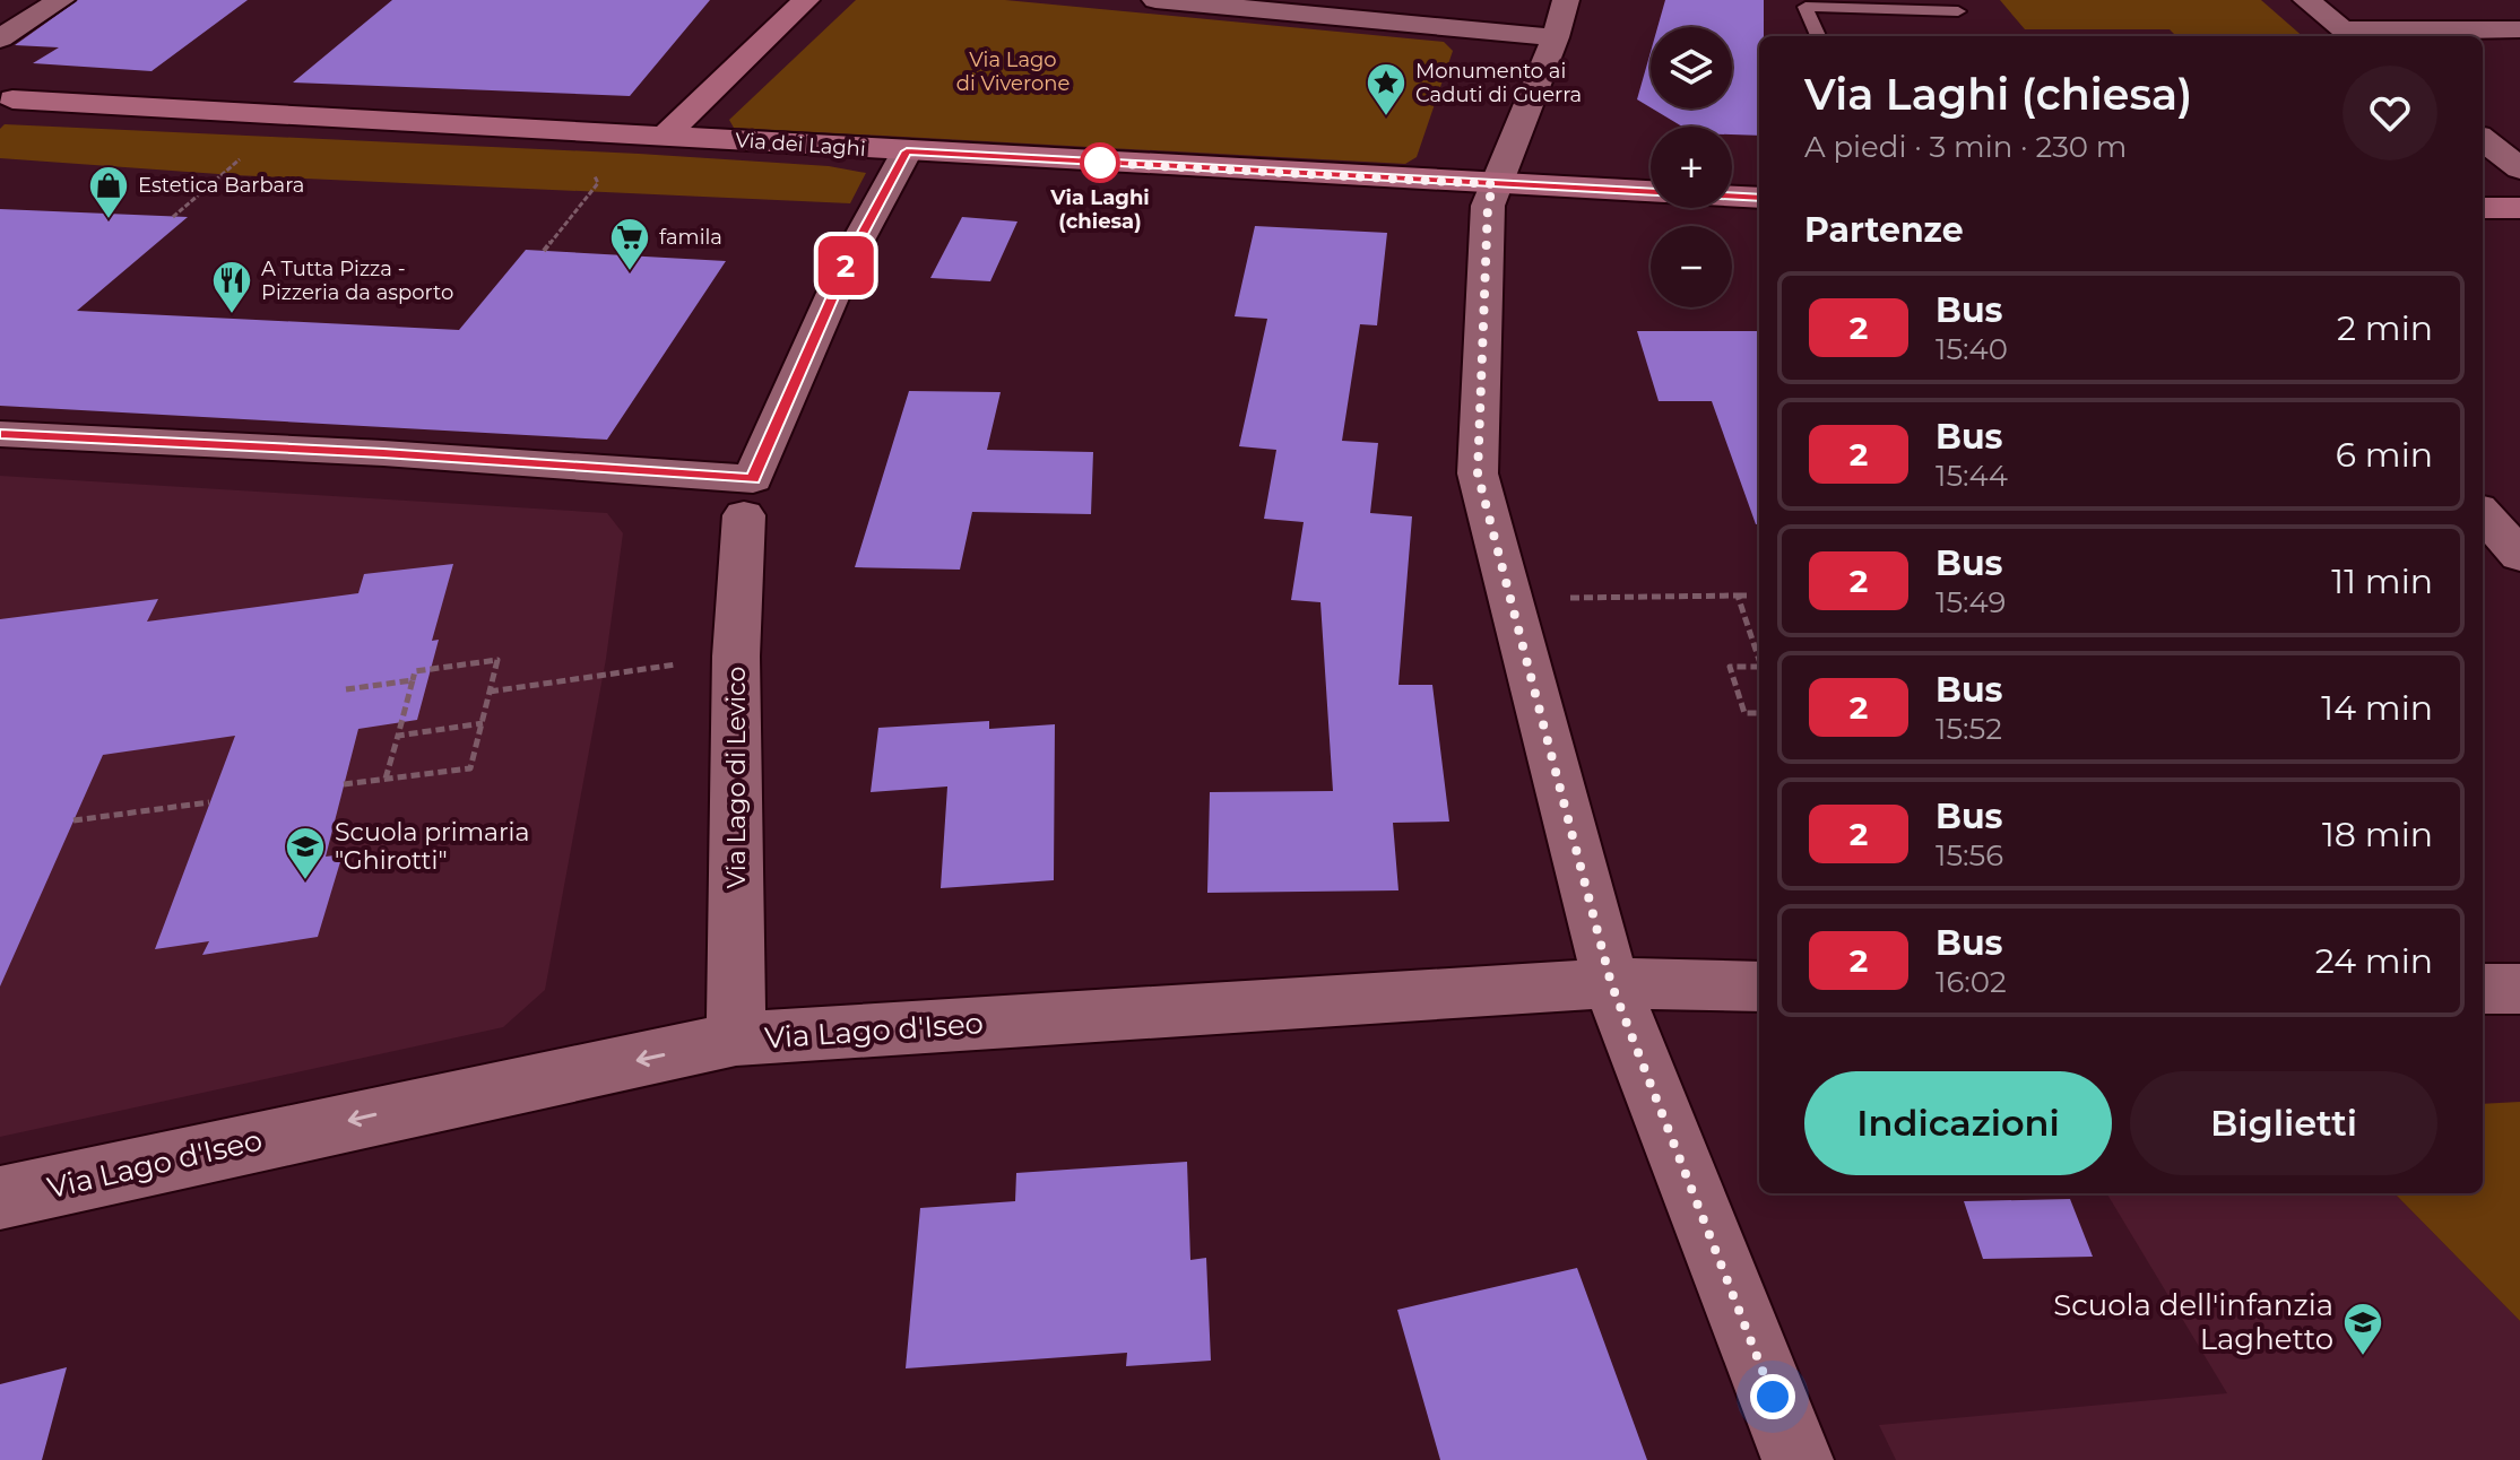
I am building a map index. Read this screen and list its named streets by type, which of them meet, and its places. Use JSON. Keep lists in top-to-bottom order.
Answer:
{
  "streets": {
    "street": ["Via dei Laghi", "Via Lago di Levico", "Via Lago d'Iseo"]
  },
  "crossings": [
    ["Via dei Laghi", "Via Lago di Levico"],
    ["Via Lago di Levico", "Via Lago d'Iseo"]
  ],
  "one_way": ["Via Lago d'Iseo"],
  "parks": ["Via Lago di Viverone"],
  "places": {
    "place": ["Monumento ai Caduti di Guerra"],
    "other": ["Via Laghi (chiesa)"],
    "shop": ["Estetica Barbara"],
    "supermarket": ["famila"],
    "restaurant": ["A Tutta Pizza - Pizzeria da asporto"],
    "school or university": ["Scuola primaria \"Ghirotti\"", "Scuola dell'infanzia Laghetto"]
  },
  "lines": ["bus line 2"],
  "page": {
    "on_map": "2",
    "map_buttons": ["+", "−"],
    "heading": [
      ["Via Laghi (chiesa)", "A piedi · 3 min · 230 m"],
      "Partenze"
    ],
    "list": [
      {
        "mark": "2",
        "name": "Bus",
        "note": "15:40",
        "value": "2 min"
      },
      {
        "mark": "2",
        "name": "Bus",
        "note": "15:44",
        "value": "6 min"
      },
      {
        "mark": "2",
        "name": "Bus",
        "note": "15:49",
        "value": "11 min"
      },
      {
        "mark": "2",
        "name": "Bus",
        "note": "15:52",
        "value": "14 min"
      },
      {
        "mark": "2",
        "name": "Bus",
        "note": "15:56",
        "value": "18 min"
      },
      {
        "mark": "2",
        "name": "Bus",
        "note": "16:02",
        "value": "24 min"
      }
    ],
    "buttons": ["Indicazioni", "Biglietti"]
  }
}
